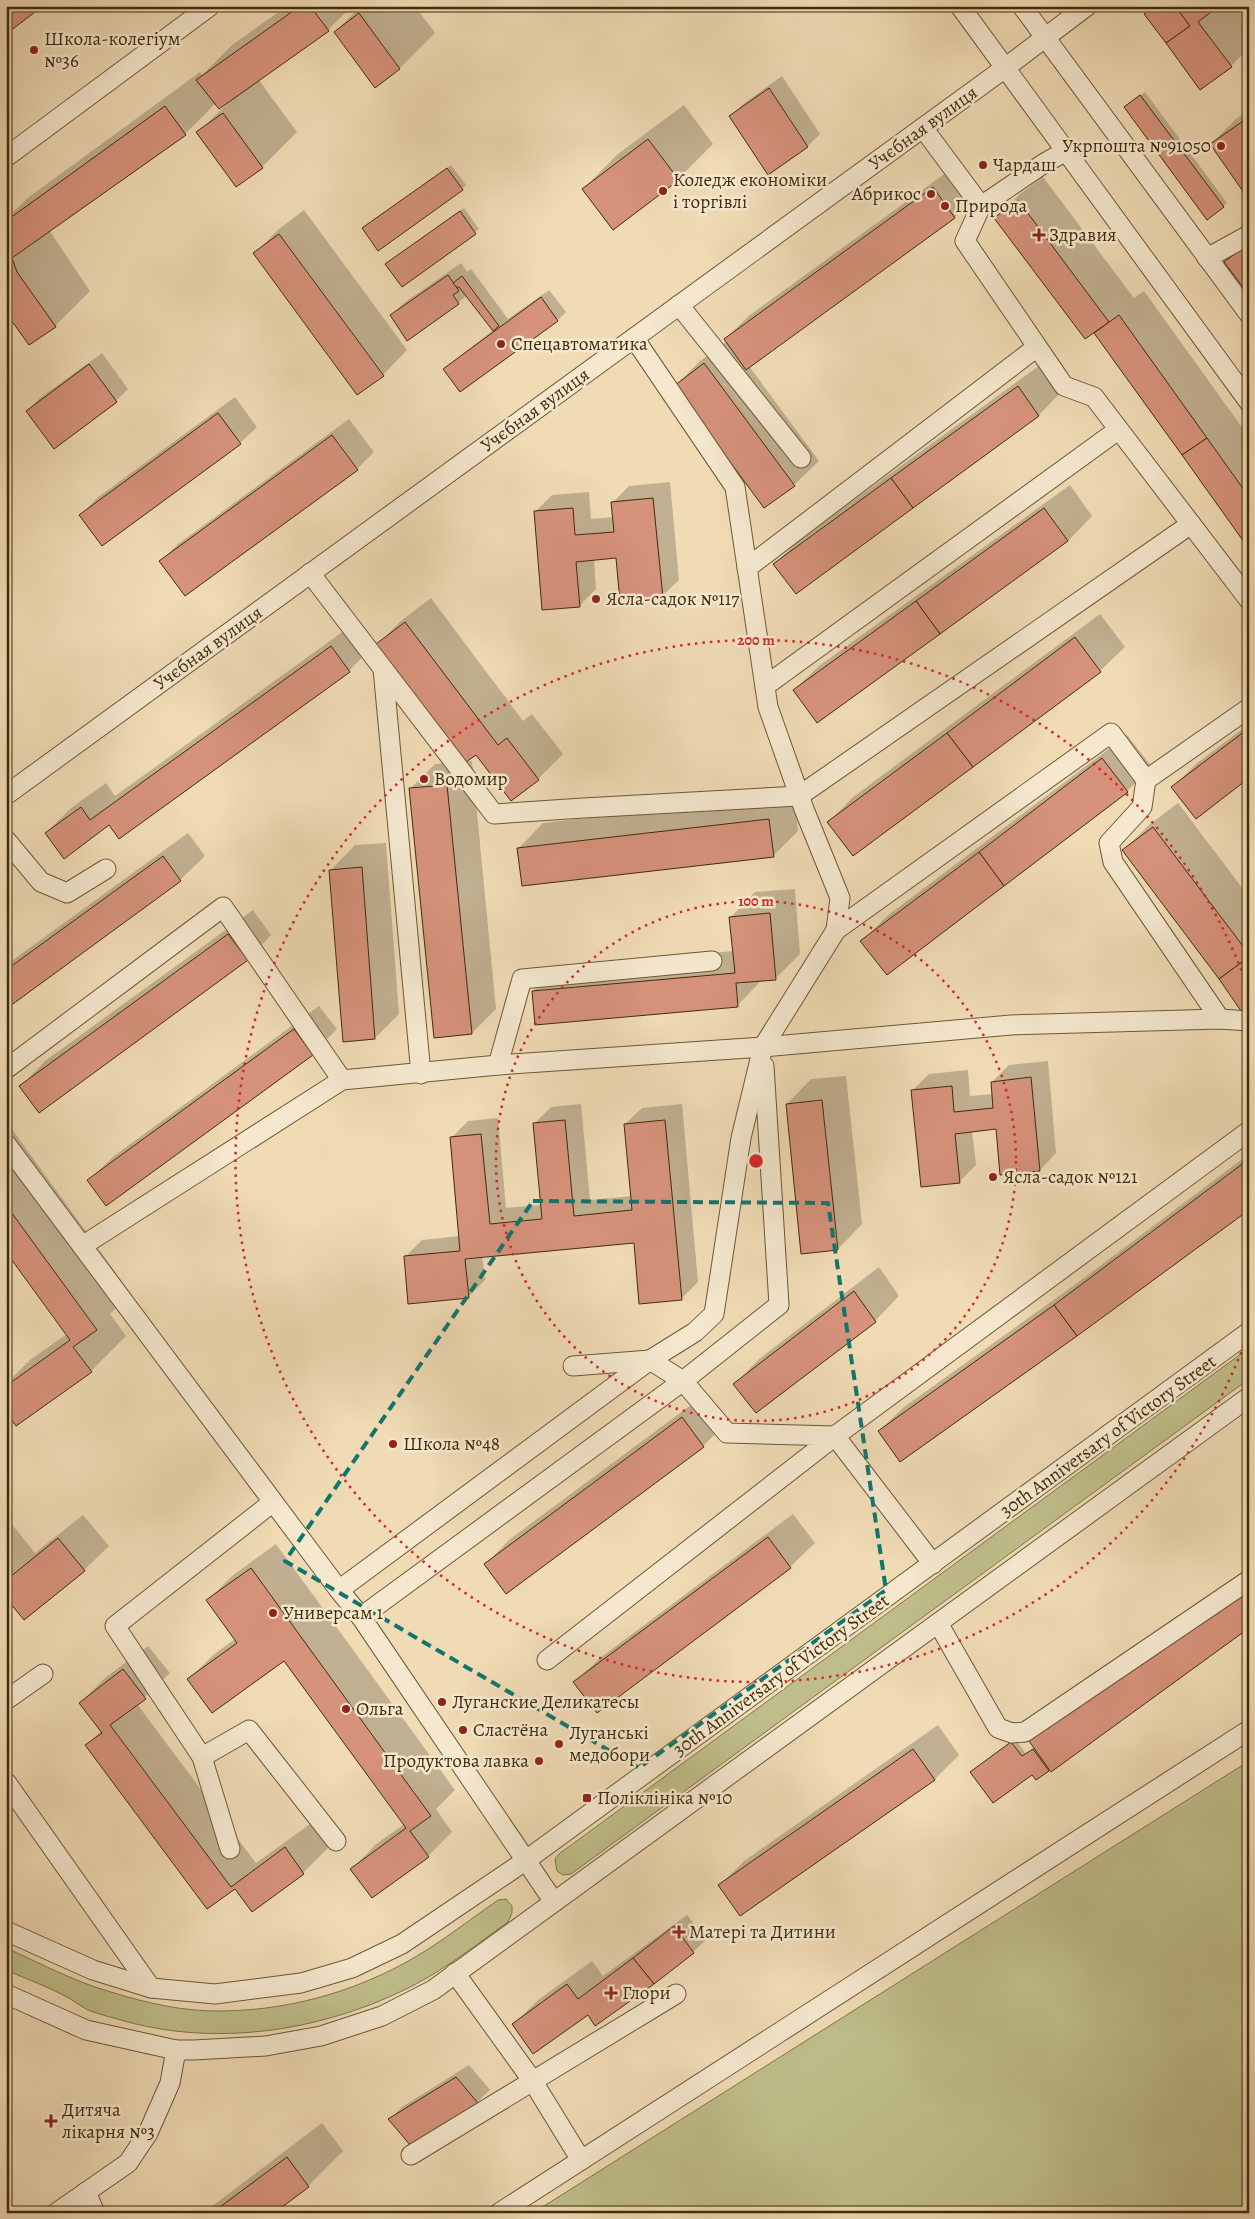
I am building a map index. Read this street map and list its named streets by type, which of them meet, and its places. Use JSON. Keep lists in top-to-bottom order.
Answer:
{
  "streets": {
    "street": ["Учєбная вулиця", "30th Anniversary of Victory Street"]
  },
  "places": {
    "other": [
      "Школа-колегіум №36",
      "Укрпошта №91050",
      "Чардаш",
      "Коледж економіки і торгівлі",
      "Абрикос",
      "Природа",
      "Спецавтоматика",
      "Ясла-садок №117",
      "Водомир",
      "Ясла-садок №121",
      "Школа №48",
      "Универсам 1",
      "Луганские Деликатесы",
      "Ольга",
      "Сластёна",
      "Луганські медобори",
      "Продуктова лавка"
    ],
    "health": [
      "Здравия",
      "Матері та Дитини",
      "Глори",
      "Дитяча лікарня №3"
    ],
    "transit": ["Поліклініка №10"]
  },
  "rings": ["200 m", "100 m"]
}
